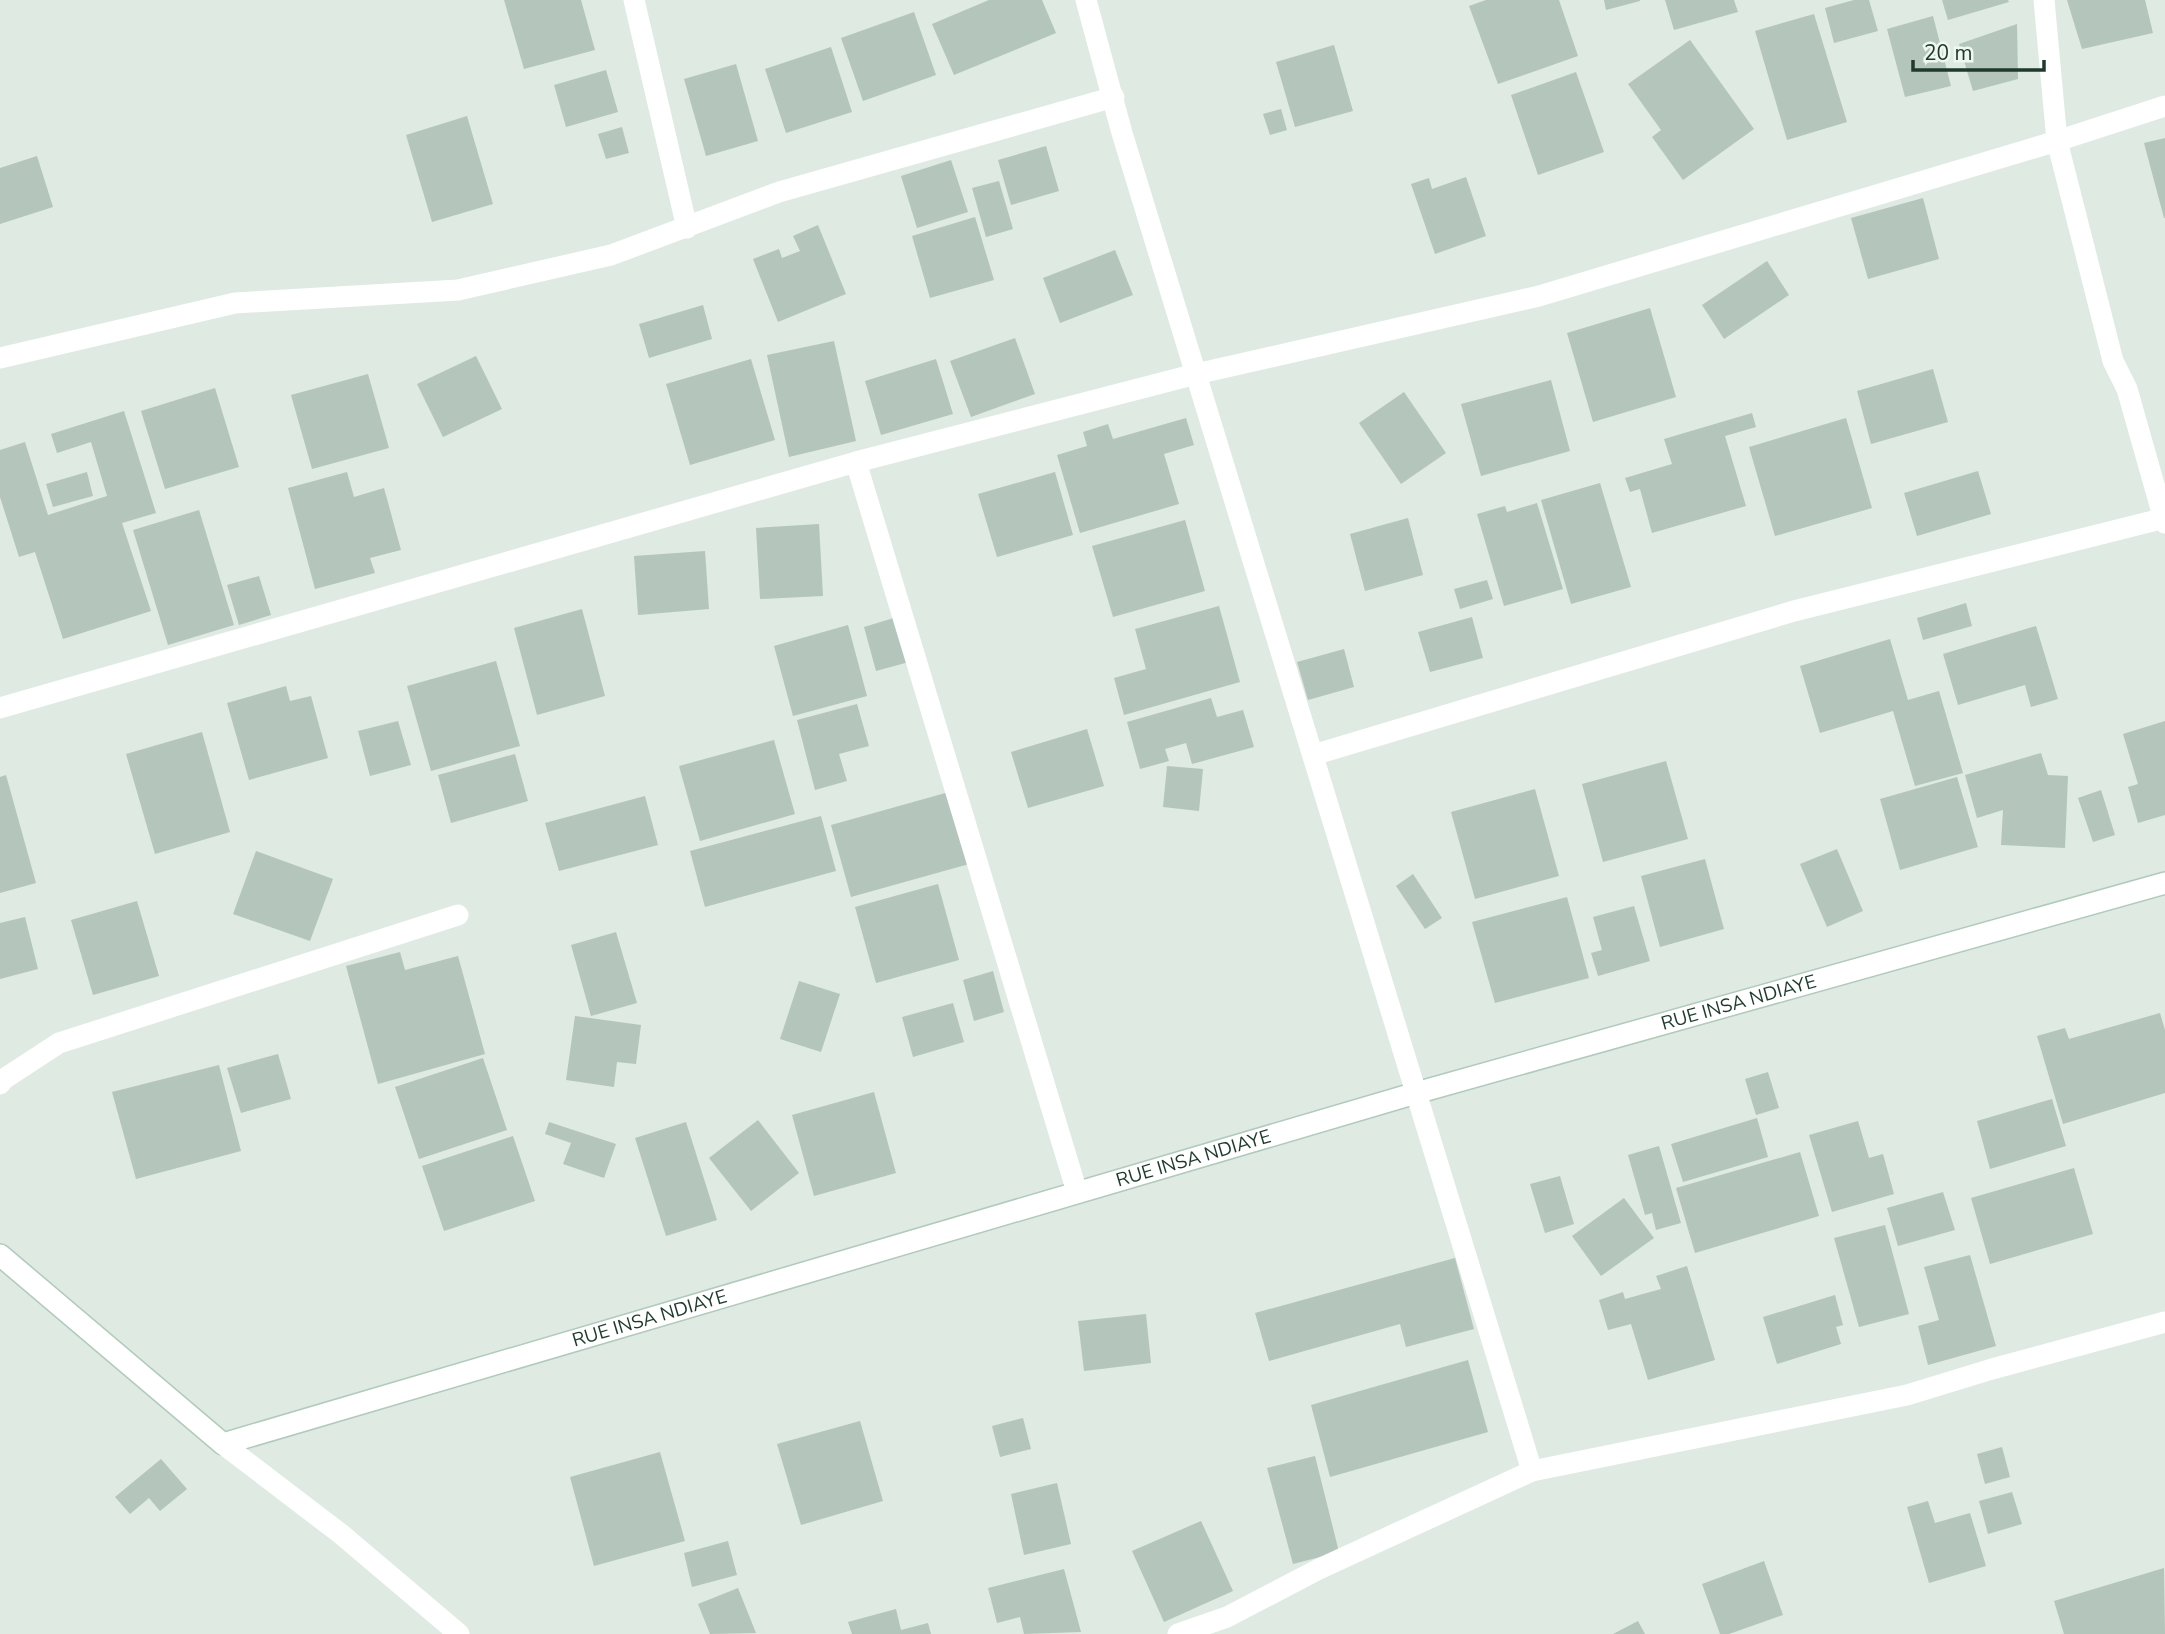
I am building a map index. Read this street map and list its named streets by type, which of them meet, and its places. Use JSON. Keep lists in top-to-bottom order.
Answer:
{
  "streets": {
    "street": ["RUE INSA NDIAYE"]
  },
  "scale_bar": "20 m"
}
